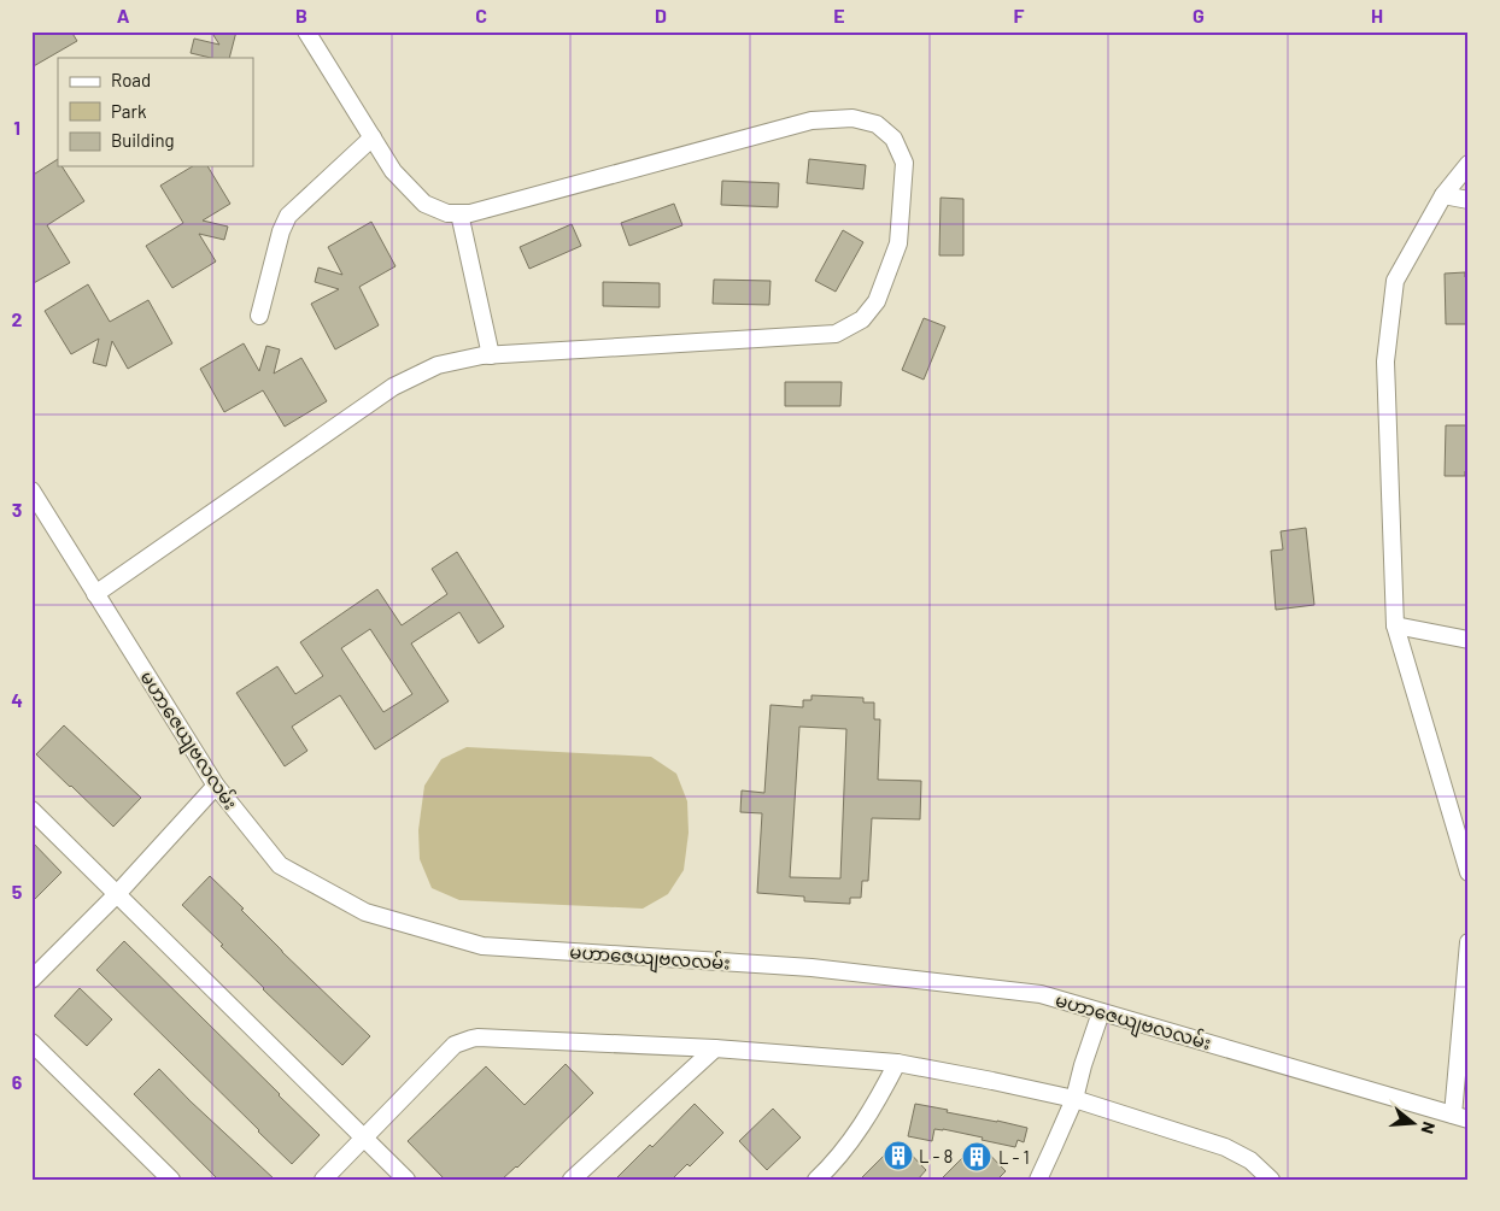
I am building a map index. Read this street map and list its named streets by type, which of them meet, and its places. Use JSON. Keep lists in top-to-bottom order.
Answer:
{
  "streets": {
    "street": ["မဟာဇေယျဗလလမ်း"]
  },
  "places": {
    "building": ["L - 8", "L - 1"]
  },
  "legend": ["Road", "Park", "Building"],
  "north": "right",
  "grid": {
    "columns": [
      "A",
      "B",
      "C",
      "D",
      "E",
      "F",
      "G",
      "H"
    ],
    "rows": [
      "1",
      "2",
      "3",
      "4",
      "5",
      "6"
    ]
  }
}
